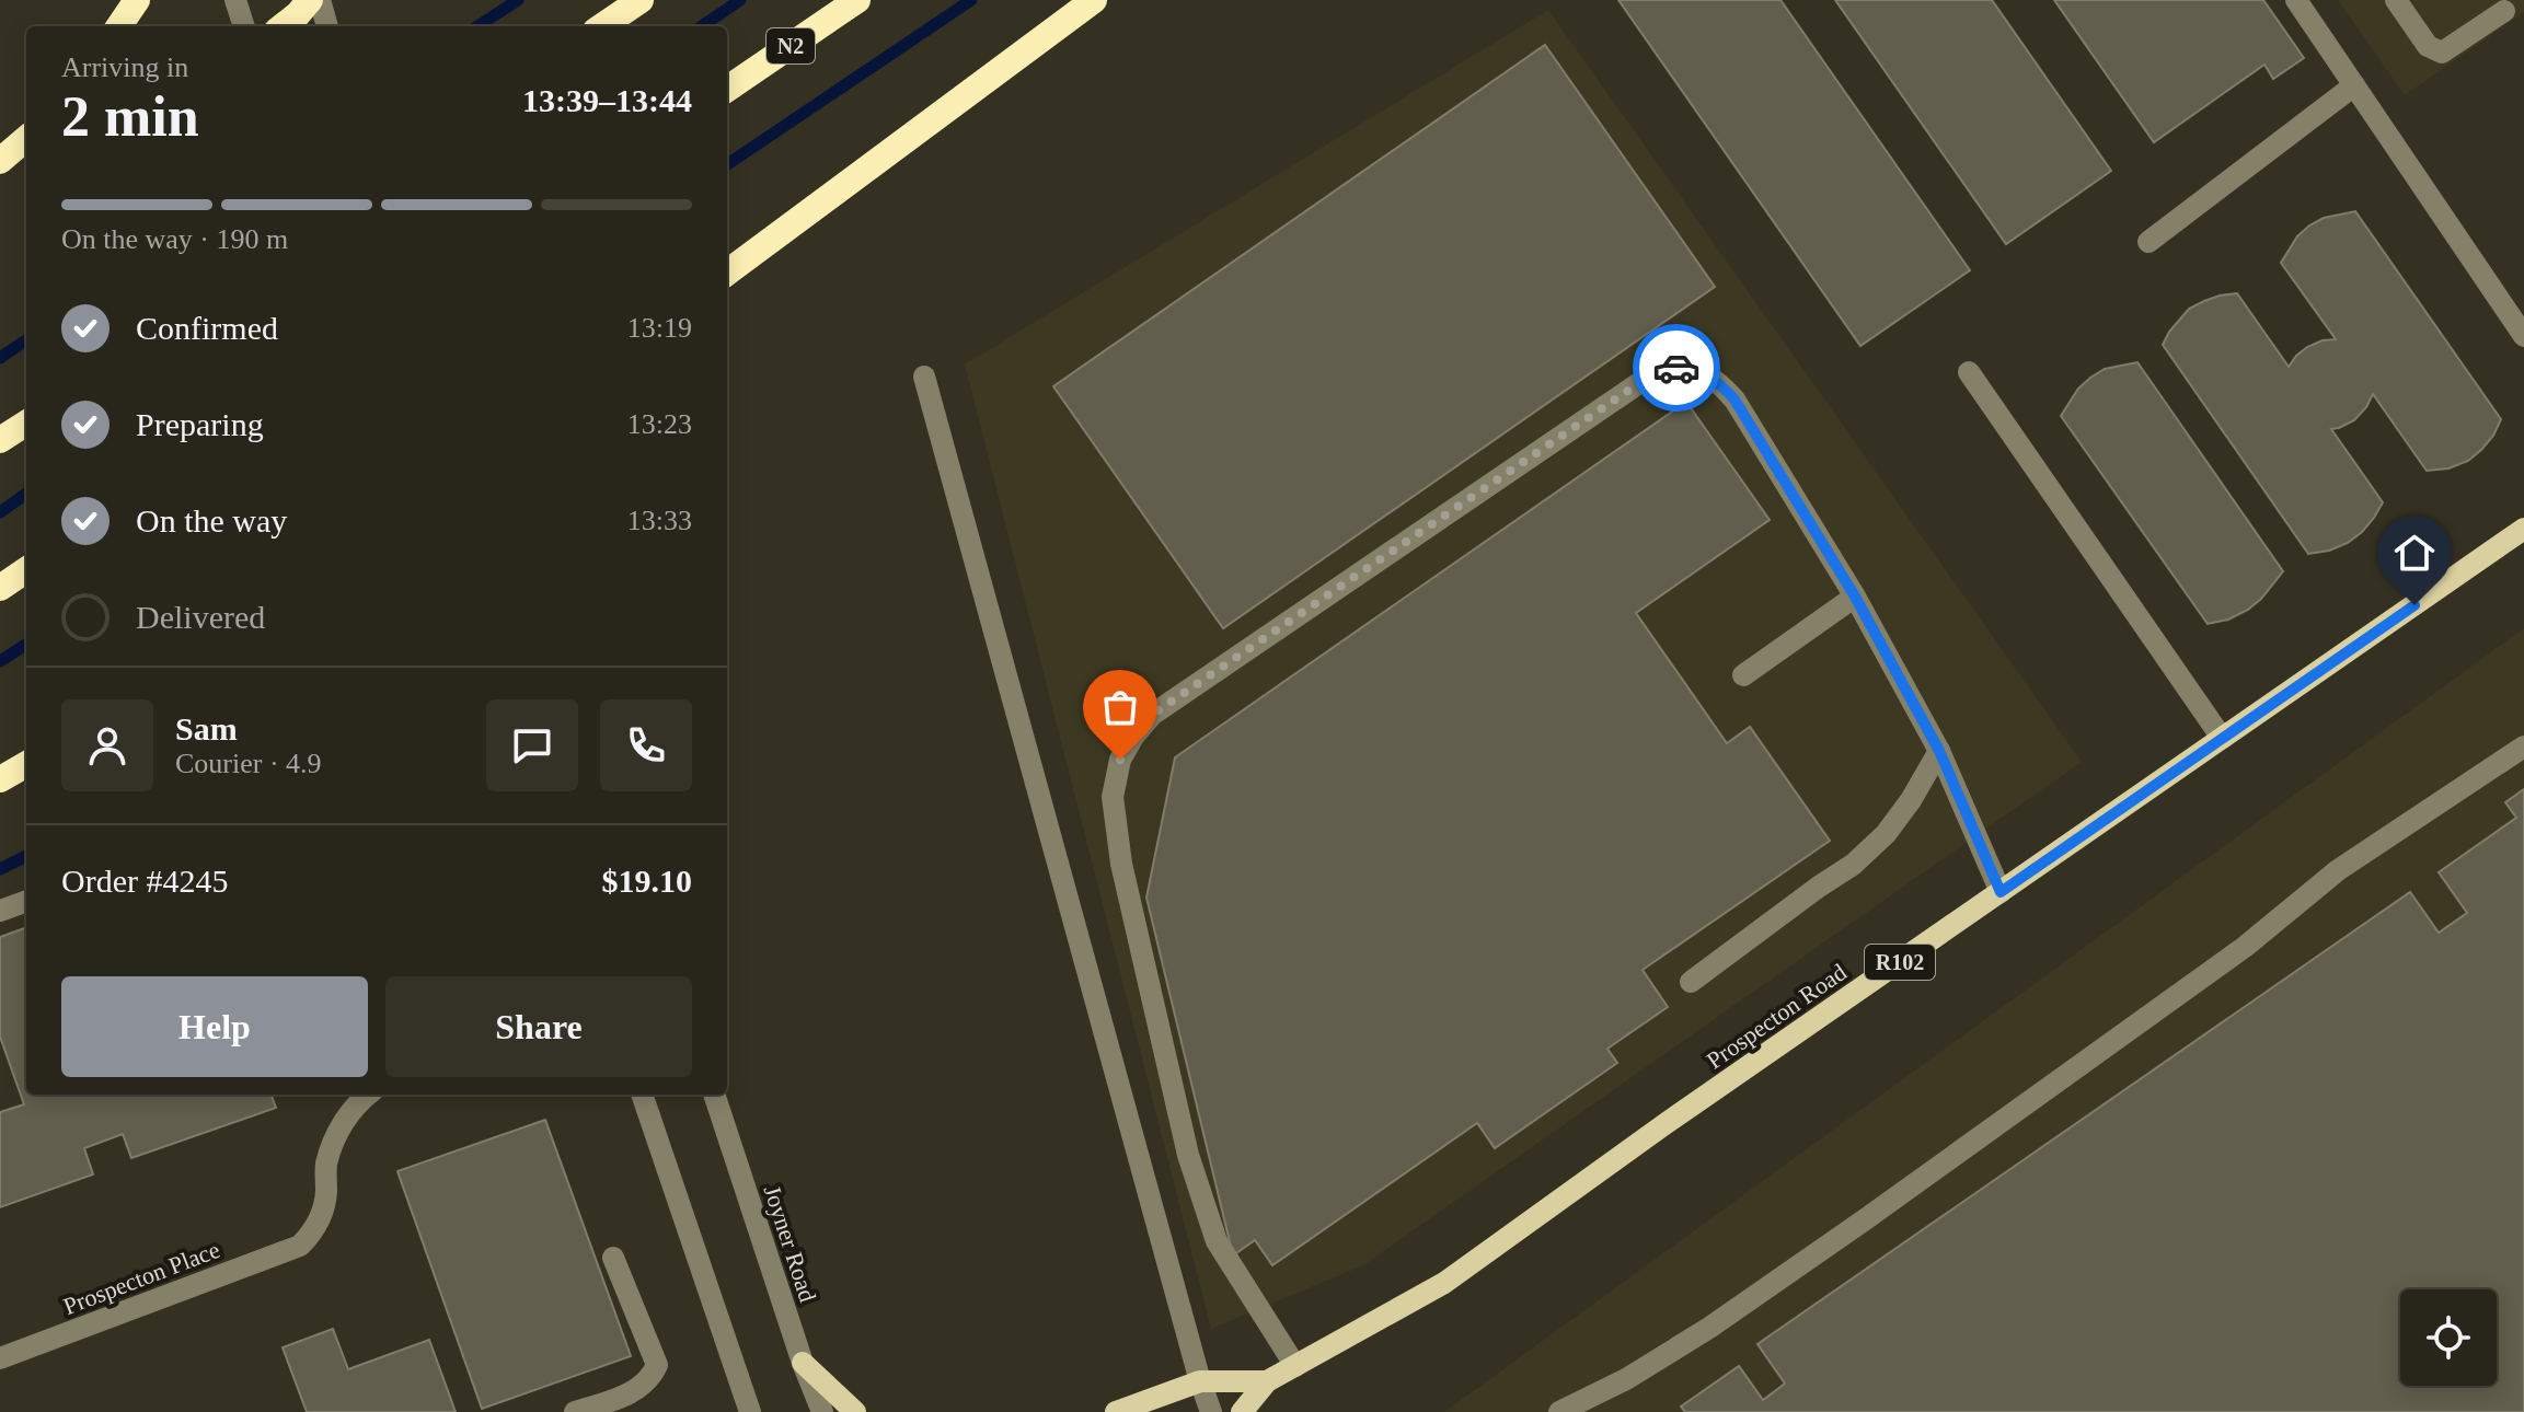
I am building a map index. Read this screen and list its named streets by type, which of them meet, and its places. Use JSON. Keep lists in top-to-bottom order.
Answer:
{
  "streets": {
    "highway": ["N2"],
    "main road": ["R102", "Prospecton Road"],
    "street": ["Joyner Road", "Prospecton Place"]
  },
  "page": {
    "heading": ["2 min", "Arriving in", "13:39–13:44"],
    "panel": [
      "Sam",
      "Courier · 4.9",
      "Order #4245",
      "$19.10"
    ],
    "bar": "On the way · 190 m",
    "list": [
      ["Confirmed", "13:19"],
      ["Preparing", "13:23"],
      ["On the way", "13:33"],
      "Delivered"
    ],
    "buttons": ["Help", "Share"]
  }
}
